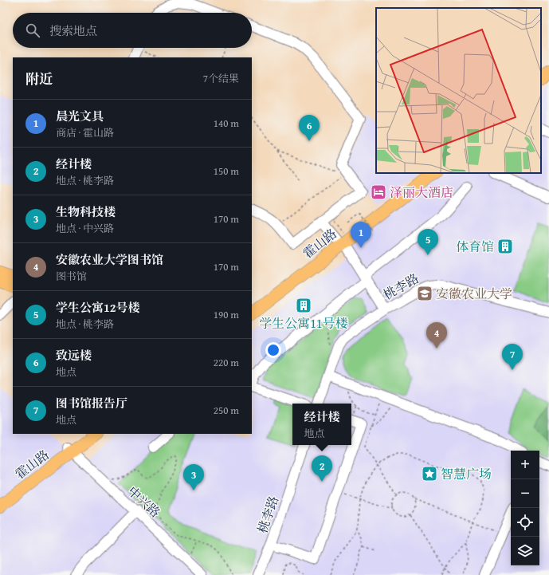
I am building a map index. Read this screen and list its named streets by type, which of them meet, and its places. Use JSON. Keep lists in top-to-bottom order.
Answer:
{
  "streets": {
    "main road": ["霍山路"],
    "street": ["桃李路", "中兴路"]
  },
  "crossings": [
    ["霍山路", "中兴路"]
  ],
  "places": {
    "hotel": ["泽丽大酒店"],
    "building": ["体育馆", "学生公寓11号楼"],
    "school or university": ["安徽农业大学"],
    "place": ["智慧广场"]
  },
  "page": {
    "search": "搜索地点",
    "heading": ["附近", "7个结果"],
    "list": [
      {
        "mark": "1",
        "name": "晨光文具",
        "note": "商店 · 霍山路",
        "value": "140 m"
      },
      {
        "mark": "2",
        "name": "经计楼",
        "note": "地点 · 桃李路",
        "value": "150 m"
      },
      {
        "mark": "3",
        "name": "生物科技楼",
        "note": "地点 · 中兴路",
        "value": "170 m"
      },
      {
        "mark": "4",
        "name": "安徽农业大学图书馆",
        "note": "图书馆",
        "value": "170 m"
      },
      {
        "mark": "5",
        "name": "学生公寓12号楼",
        "note": "地点 · 桃李路",
        "value": "190 m"
      },
      {
        "mark": "6",
        "name": "致远楼",
        "note": "地点",
        "value": "220 m"
      },
      {
        "mark": "7",
        "name": "图书馆报告厅",
        "note": "地点",
        "value": "250 m"
      }
    ],
    "pins": [
      "6",
      "1",
      "5",
      "4",
      "7",
      "2",
      "3"
    ],
    "popup": ["经计楼", "地点"],
    "map_buttons": ["+", "−"]
  }
}
